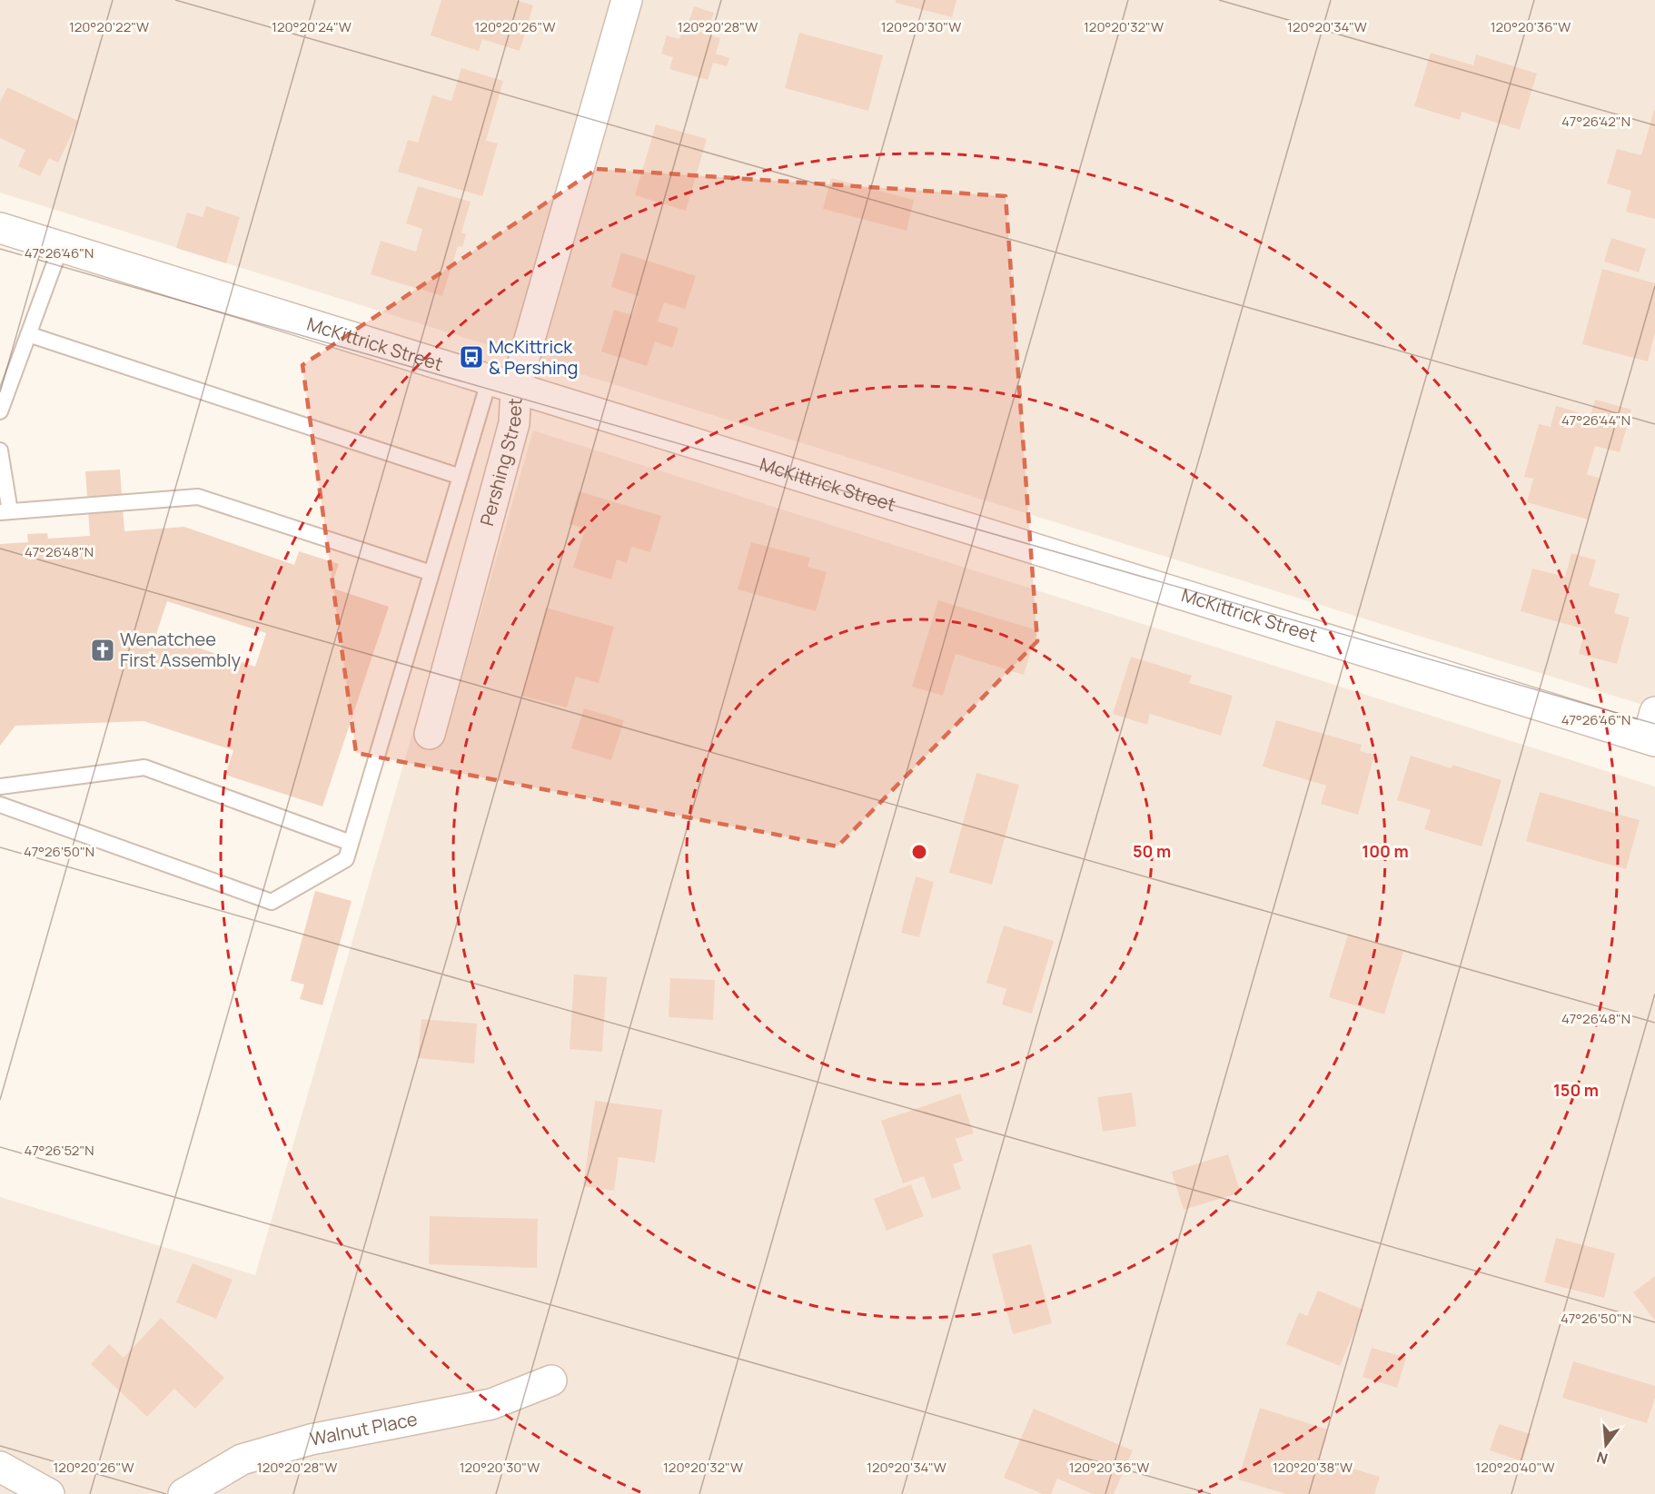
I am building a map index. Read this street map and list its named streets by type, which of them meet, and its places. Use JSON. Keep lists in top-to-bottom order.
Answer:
{
  "streets": {
    "street": ["McKittrick Street", "Pershing Street", "Walnut Place"]
  },
  "crossings": [
    ["McKittrick Street", "Pershing Street"]
  ],
  "places": {
    "bus stop": ["McKittrick & Pershing"],
    "church": ["Wenatchee First Assembly"]
  },
  "north": "bottom",
  "coordinates": [
    "120°20'22\"W",
    "120°20'24\"W",
    "120°20'26\"W",
    "120°20'28\"W",
    "120°20'30\"W",
    "120°20'32\"W",
    "120°20'34\"W",
    "120°20'36\"W",
    "47°26'42\"N",
    "47°26'46\"N",
    "47°26'44\"N",
    "47°26'48\"N",
    "47°26'50\"N",
    "47°26'52\"N",
    "120°20'38\"W",
    "120°20'40\"W"
  ],
  "rings": ["50 m", "100 m", "150 m"]
}
